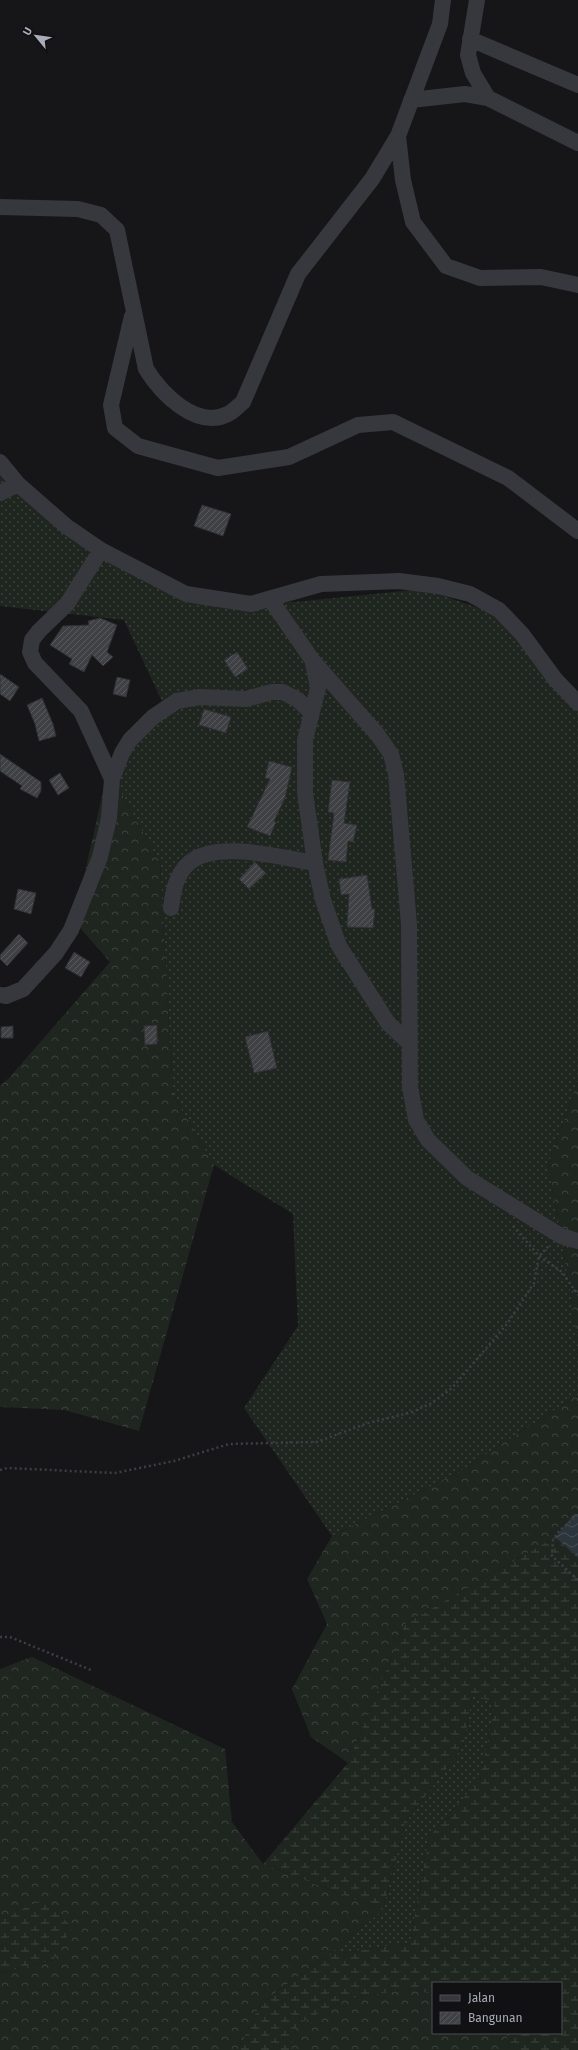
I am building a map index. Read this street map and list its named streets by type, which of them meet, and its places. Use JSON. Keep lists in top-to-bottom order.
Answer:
{
  "legend": ["Jalan", "Bangunan"],
  "north": "top left"
}
